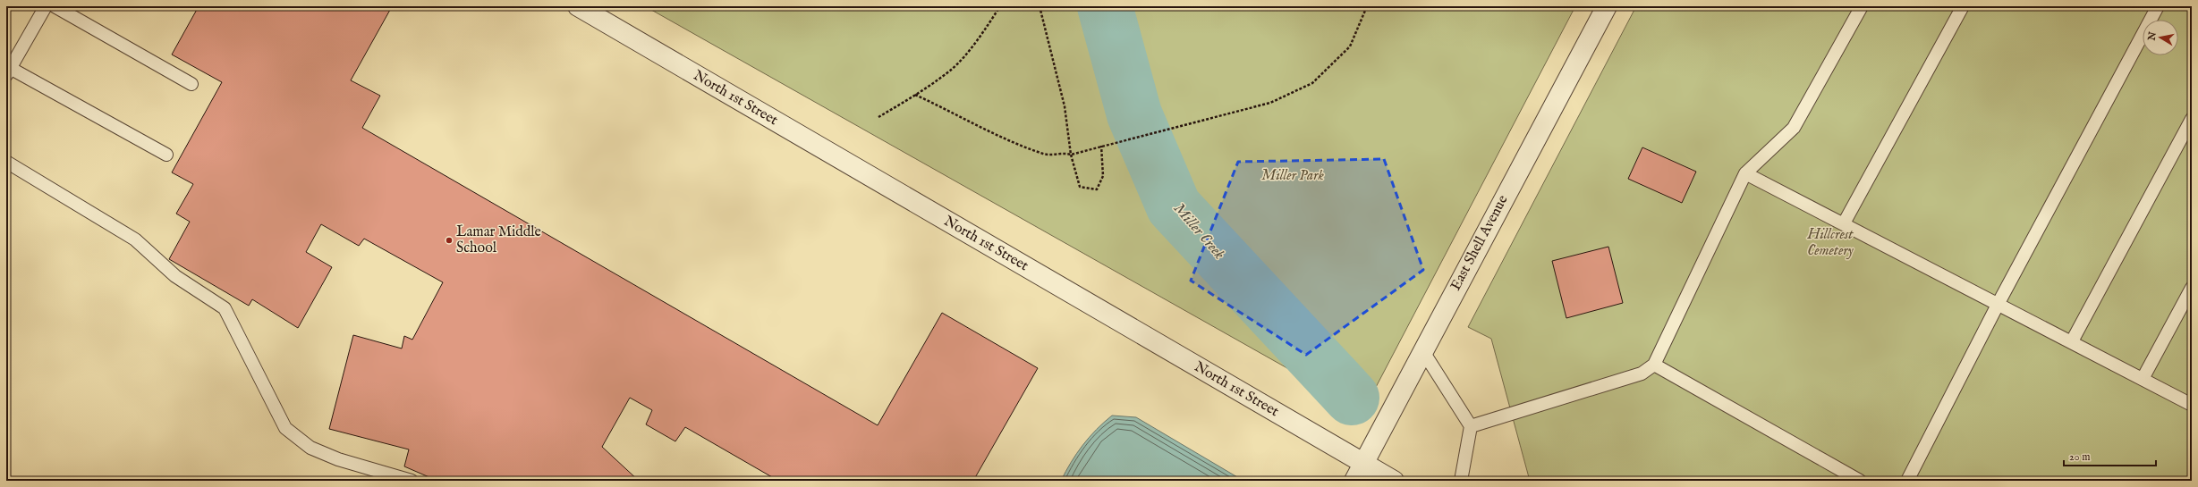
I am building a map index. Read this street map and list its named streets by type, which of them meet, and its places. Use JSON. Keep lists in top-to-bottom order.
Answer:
{
  "streets": {
    "street": ["North 1st Street", "East Shell Avenue"]
  },
  "crossings": [
    ["North 1st Street", "East Shell Avenue"]
  ],
  "water": ["Miller Creek"],
  "parks": ["Miller Park", "Hillcrest Cemetery"],
  "places": ["Lamar Middle School"],
  "scale_bar": "20 m",
  "north": "left"
}
